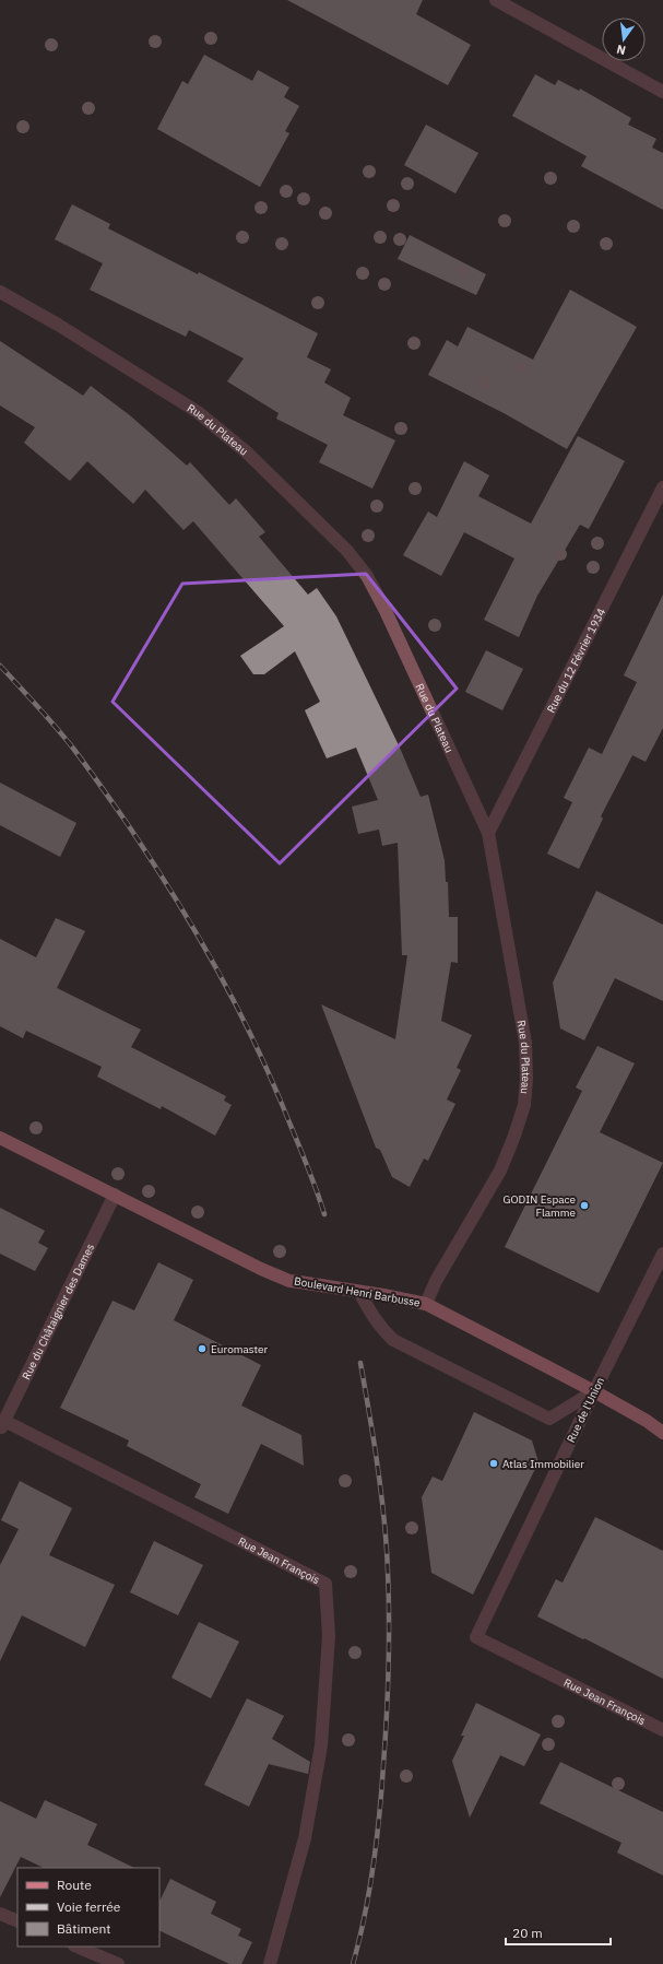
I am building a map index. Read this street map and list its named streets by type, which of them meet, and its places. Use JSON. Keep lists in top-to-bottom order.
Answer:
{
  "streets": {
    "main road": ["Boulevard Henri Barbusse"],
    "street": [
      "Rue du Plateau",
      "Rue du 12 Février 1934",
      "Rue du Châtaignier des Dames",
      "Rue de l'Union",
      "Rue Jean François"
    ]
  },
  "crossings": [
    ["Rue du Plateau", "Rue du 12 Février 1934"],
    ["Rue du Plateau", "Boulevard Henri Barbusse"],
    ["Boulevard Henri Barbusse", "Rue du Châtaignier des Dames"],
    ["Boulevard Henri Barbusse", "Rue de l'Union"],
    ["Rue du Châtaignier des Dames", "Rue Jean François"],
    ["Rue de l'Union", "Rue Jean François"]
  ],
  "places": ["GODIN Espace Flamme", "Euromaster", "Atlas Immobilier"],
  "legend": ["Route", "Voie ferrée", "Bâtiment"],
  "scale_bar": "20 m",
  "north": "bottom"
}
